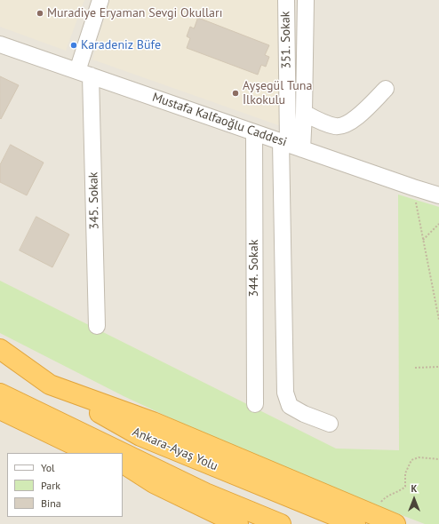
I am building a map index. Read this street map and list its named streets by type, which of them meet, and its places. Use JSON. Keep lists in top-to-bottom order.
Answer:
{
  "streets": {
    "highway": ["Ankara-Ayaş Yolu"],
    "street": [
      "351. Sokak",
      "Mustafa Kalfaoğlu Caddesi",
      "345. Sokak",
      "344. Sokak"
    ]
  },
  "crossings": [
    ["351. Sokak", "Mustafa Kalfaoğlu Caddesi"],
    ["Mustafa Kalfaoğlu Caddesi", "345. Sokak"],
    ["Mustafa Kalfaoğlu Caddesi", "344. Sokak"]
  ],
  "places": ["Muradiye Eryaman Sevgi Okulları", "Karadeniz Büfe", "Ayşegül Tuna İlkokulu"],
  "legend": ["Yol", "Park", "Bina"],
  "north": "top"
}
